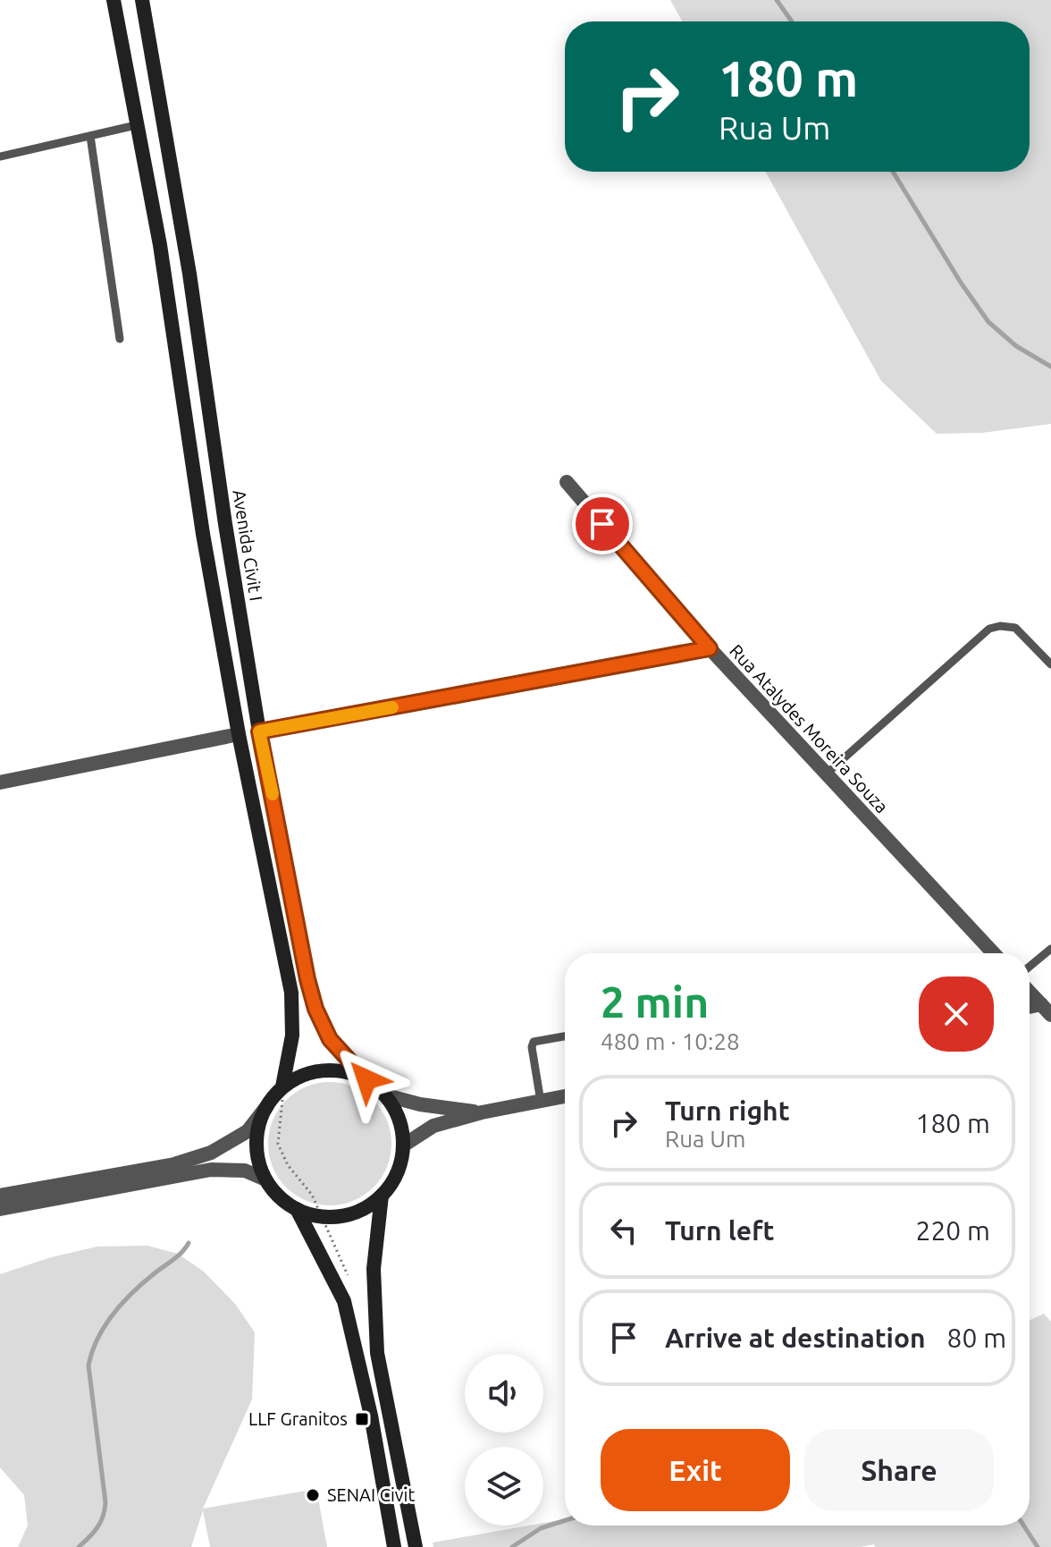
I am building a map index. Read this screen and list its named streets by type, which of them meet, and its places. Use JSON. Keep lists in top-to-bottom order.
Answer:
{
  "streets": {
    "main road": ["Avenida Civit I"],
    "street": ["Rua Atalydes Moreira Souza"]
  },
  "places": {
    "transit": ["LLF Granitos"],
    "other": ["SENAI Civit"]
  },
  "page": {
    "turn": ["180 m", "Rua Um"],
    "heading": ["2 min", "480 m · 10:28"],
    "list": [
      {
        "name": "Turn right",
        "note": "Rua Um",
        "value": "180 m"
      },
      {
        "name": "Turn left",
        "value": "220 m"
      },
      {
        "name": "Arrive at destination",
        "value": "80 m"
      }
    ],
    "buttons": ["Exit", "Share"]
  }
}
